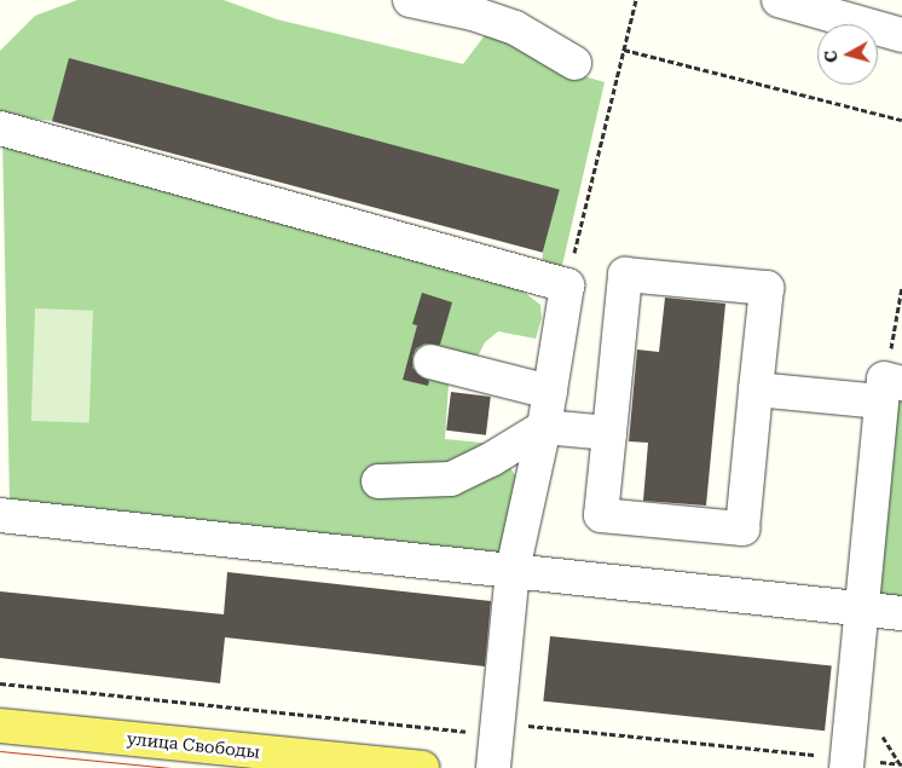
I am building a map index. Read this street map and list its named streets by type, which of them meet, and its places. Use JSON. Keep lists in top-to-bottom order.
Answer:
{
  "streets": {
    "main road": ["улица Свободы"]
  },
  "north": "left"
}
